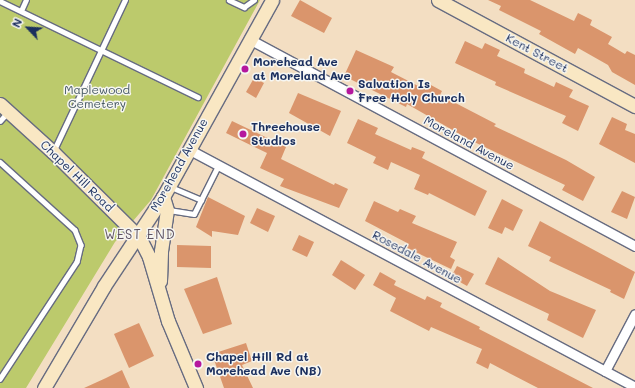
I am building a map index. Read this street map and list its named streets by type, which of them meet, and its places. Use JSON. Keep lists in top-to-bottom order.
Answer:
{
  "streets": {
    "street": [
      "Kent Street",
      "Moreland Avenue",
      "Morehead Avenue",
      "Chapel Hill Road",
      "Rosedale Avenue"
    ]
  },
  "crossings": [
    ["Moreland Avenue", "Morehead Avenue"],
    ["Morehead Avenue", "Chapel Hill Road"],
    ["Morehead Avenue", "Rosedale Avenue"]
  ],
  "districts": ["WEST END"],
  "parks": ["Maplewood Cemetery"],
  "places": [
    "Morehead Ave at Moreland Ave",
    "Salvation Is Free Holy Church",
    "Threehouse Studios",
    "Chapel Hill Rd at Morehead Ave (NB)"
  ],
  "north": "top left"
}
